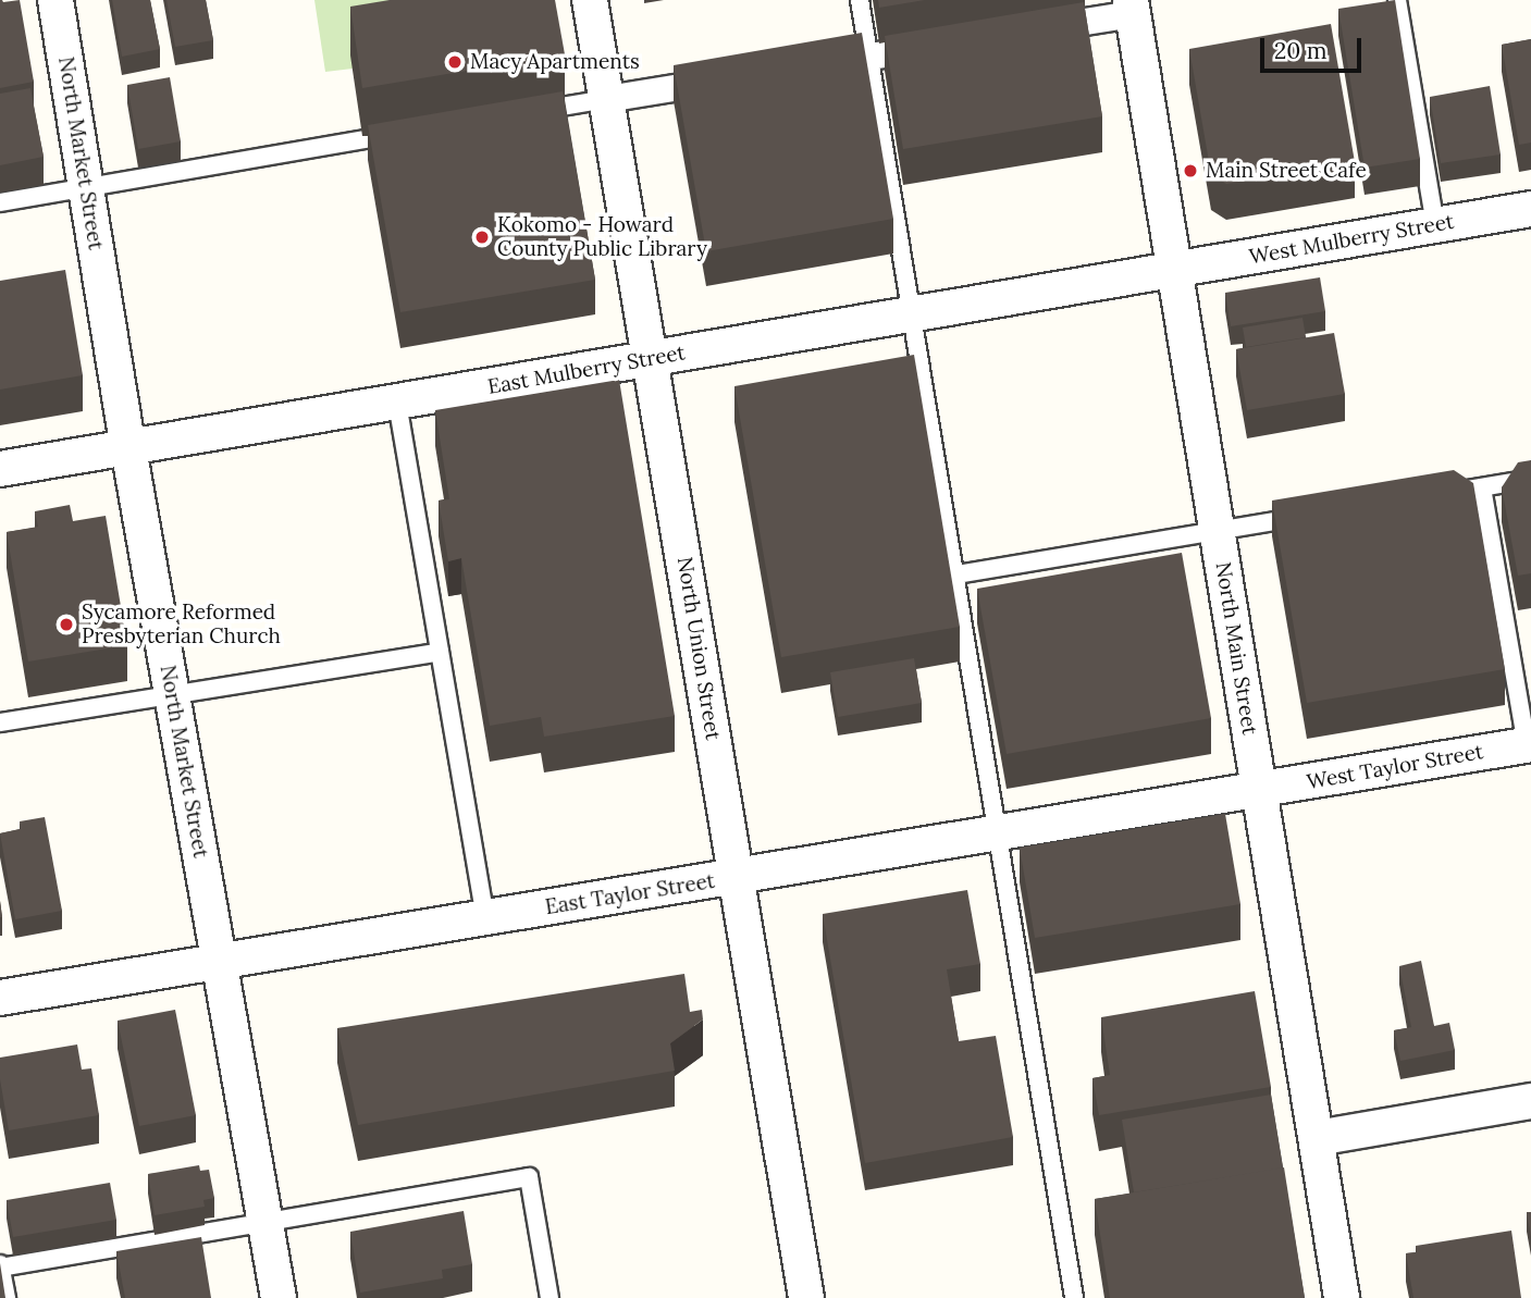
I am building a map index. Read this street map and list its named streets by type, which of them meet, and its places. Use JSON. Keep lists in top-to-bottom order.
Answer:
{
  "streets": {
    "street": [
      "North Market Street",
      "West Mulberry Street",
      "East Mulberry Street",
      "North Union Street",
      "North Main Street",
      "West Taylor Street",
      "East Taylor Street"
    ]
  },
  "crossings": [
    ["North Market Street", "East Mulberry Street"],
    ["North Market Street", "East Taylor Street"],
    ["West Mulberry Street", "East Mulberry Street"],
    ["West Mulberry Street", "North Main Street"],
    ["East Mulberry Street", "North Union Street"],
    ["East Mulberry Street", "North Main Street"],
    ["North Union Street", "East Taylor Street"],
    ["North Main Street", "West Taylor Street"],
    ["North Main Street", "East Taylor Street"],
    ["West Taylor Street", "East Taylor Street"]
  ],
  "places": [
    "Macy Apartments",
    "Main Street Cafe",
    "Kokomo - Howard County Public Library",
    "Sycamore Reformed Presbyterian Church"
  ],
  "scale_bar": "20 m"
}
